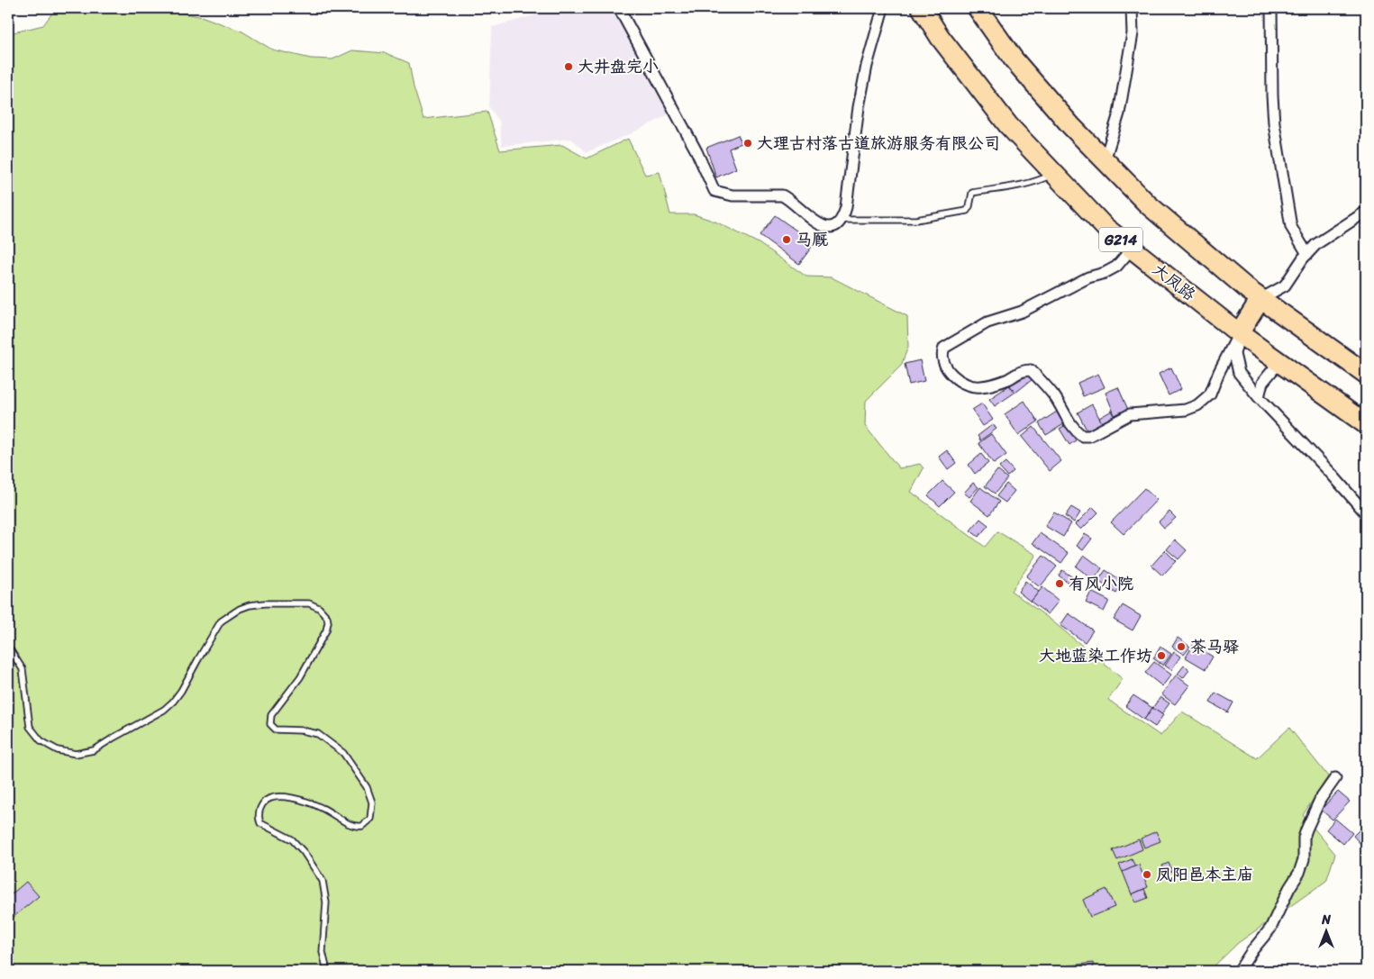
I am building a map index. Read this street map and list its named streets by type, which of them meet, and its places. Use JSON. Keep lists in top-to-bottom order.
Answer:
{
  "streets": {
    "highway": ["G214", "大凤路"]
  },
  "places": [
    "大井盘完小",
    "大理古村落古道旅游服务有限公司",
    "马厩",
    "有风小院",
    "茶马驿",
    "大地蓝染工作坊",
    "凤阳邑本主庙"
  ],
  "north": "top"
}
